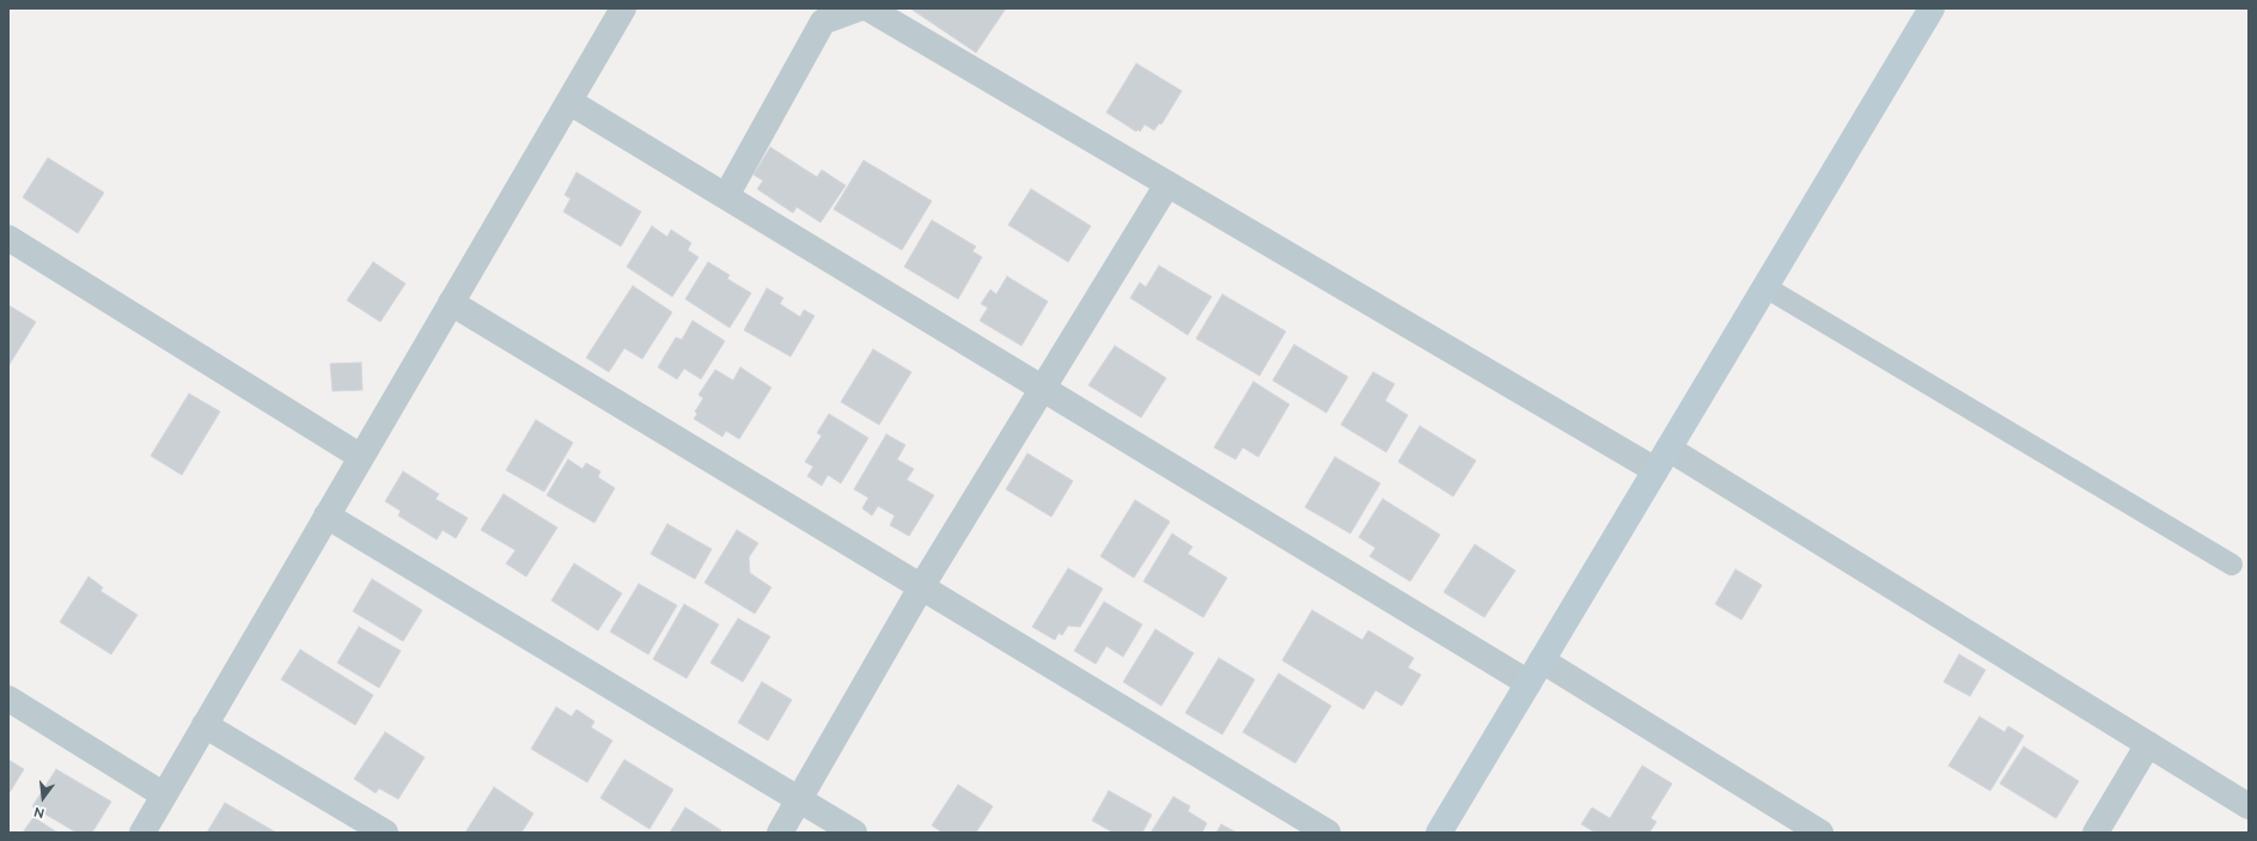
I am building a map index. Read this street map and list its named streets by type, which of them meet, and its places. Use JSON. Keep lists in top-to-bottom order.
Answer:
{
  "north": "bottom"
}
